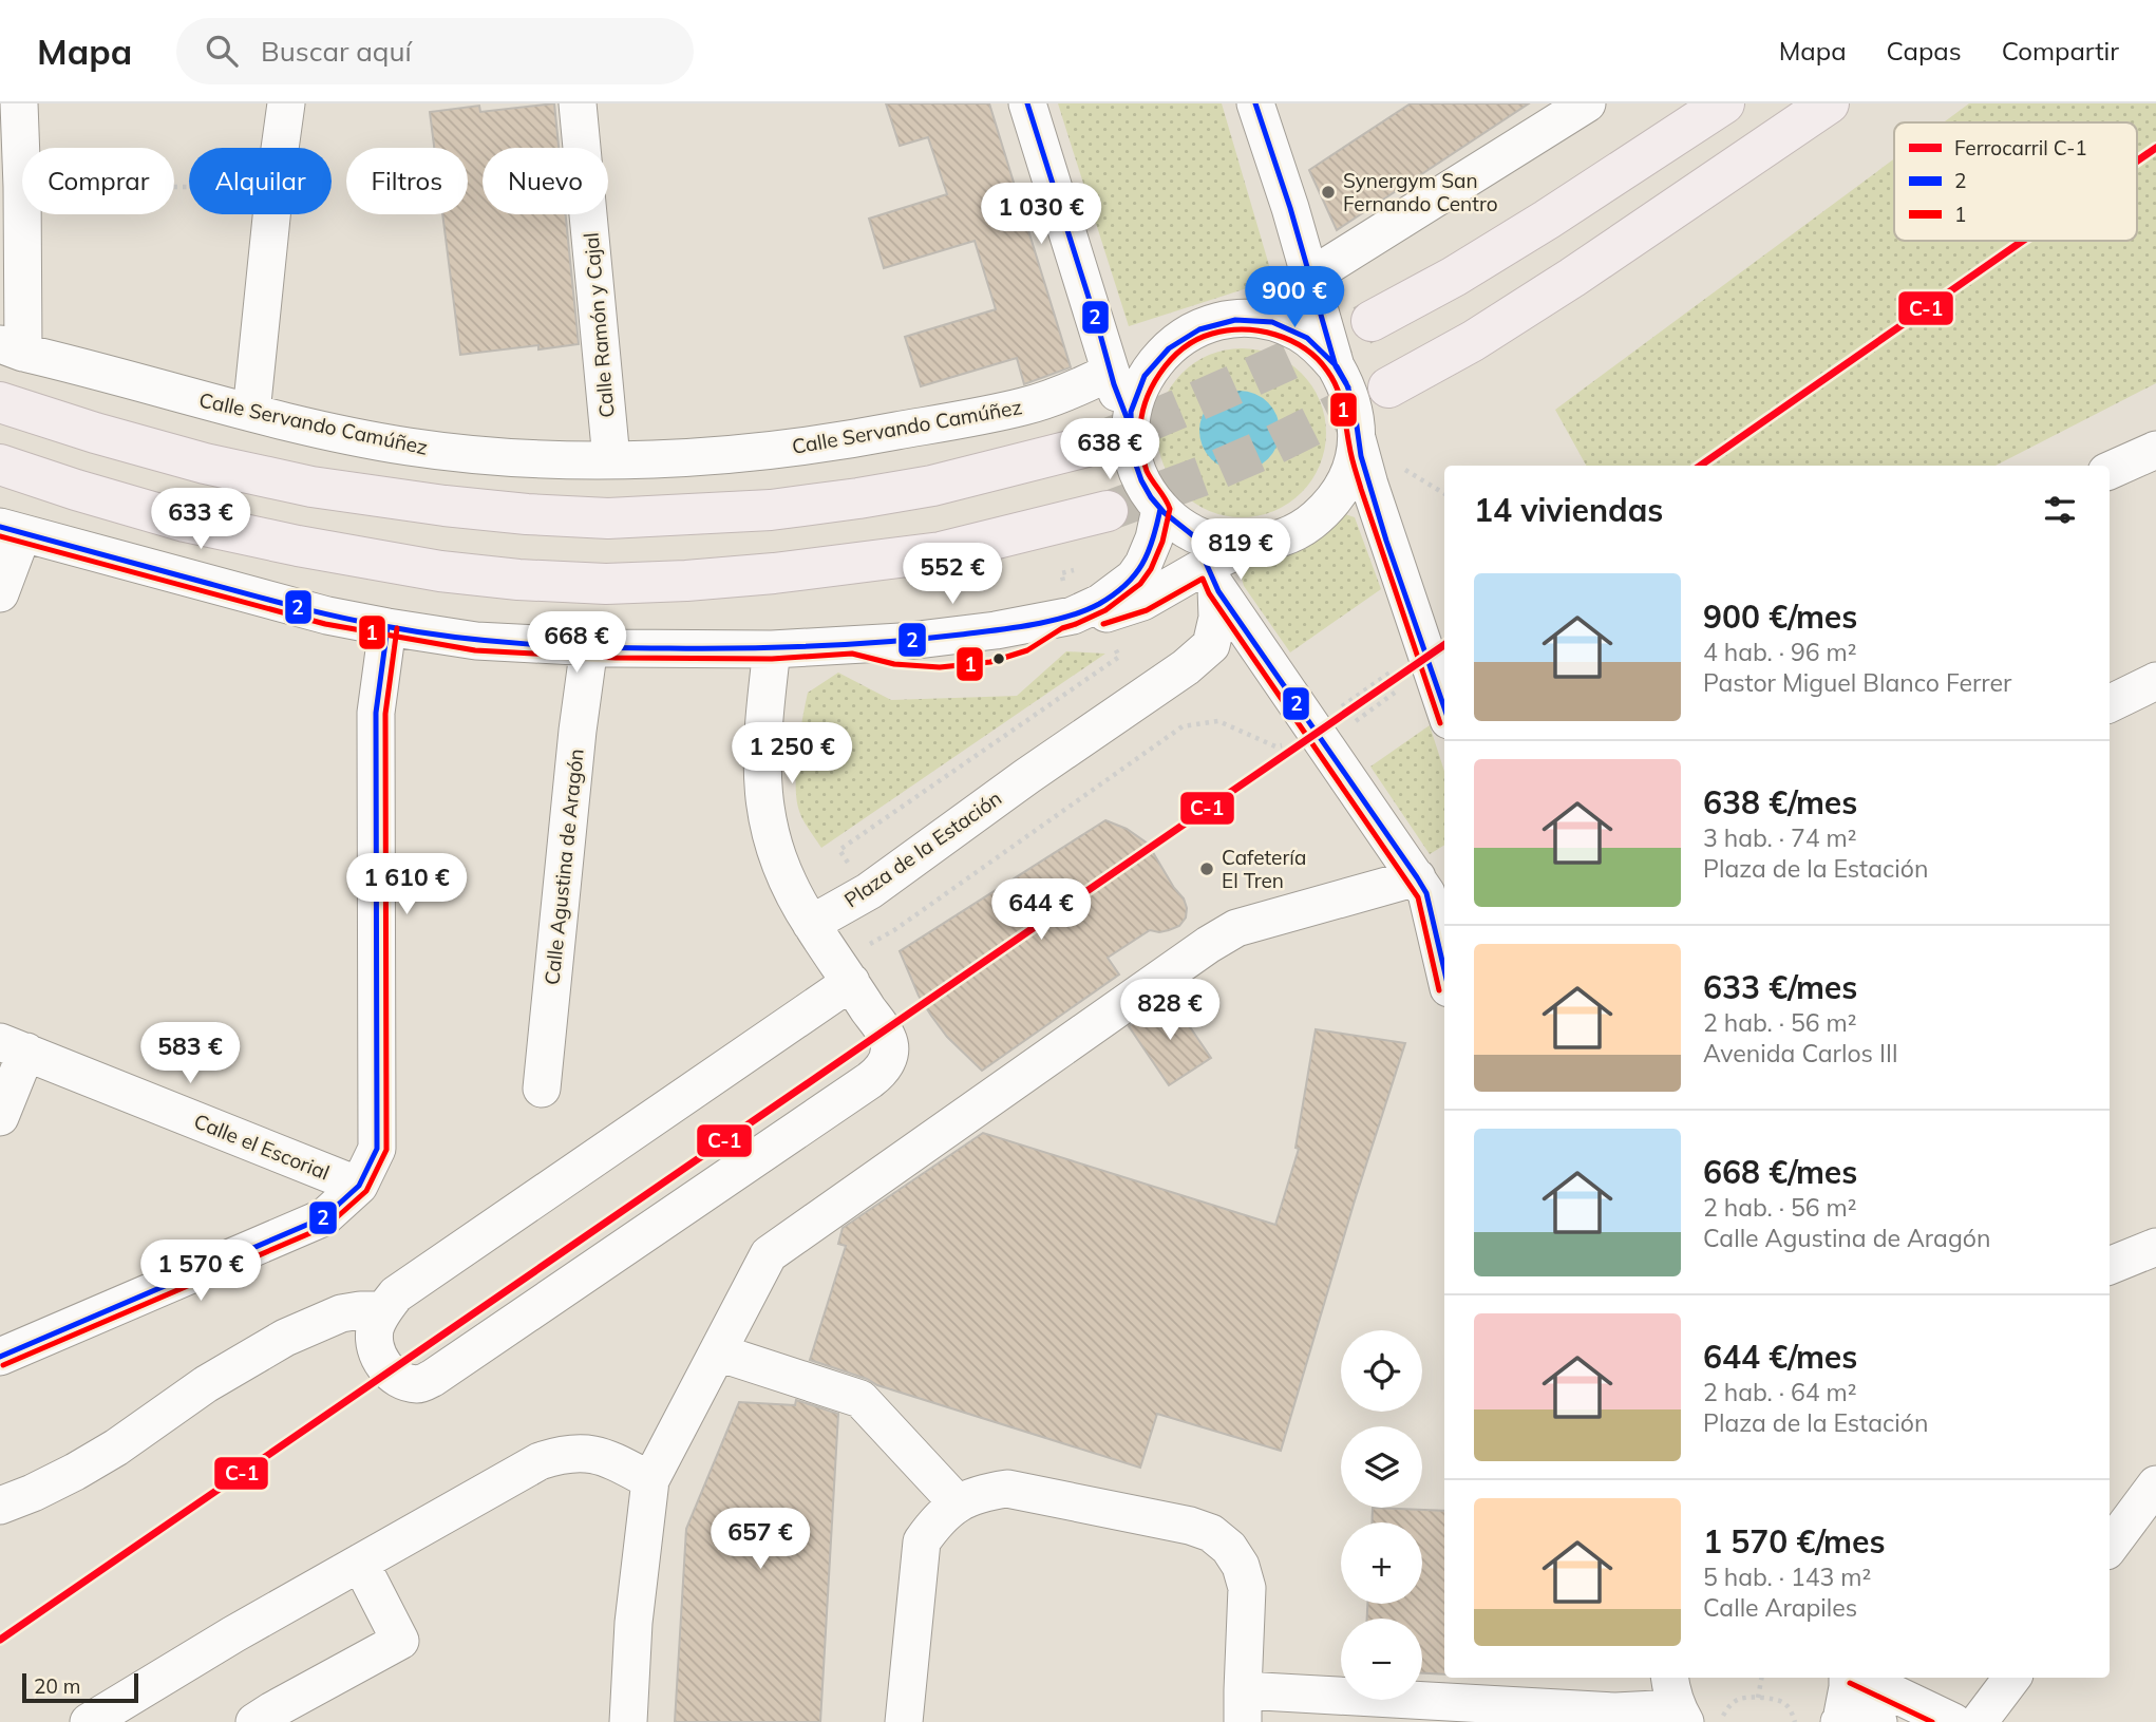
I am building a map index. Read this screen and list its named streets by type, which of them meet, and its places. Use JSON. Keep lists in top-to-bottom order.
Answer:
{
  "streets": {
    "street": [
      "Calle Ramón y Cajal",
      "Calle Servando Camúñez",
      "Plaza de la Estación",
      "Calle Agustina de Aragón",
      "Calle el Escorial"
    ]
  },
  "crossings": [
    ["Calle Ramón y Cajal", "Calle Servando Camúñez"]
  ],
  "places": ["Synergym San Fernando Centro", "Cafetería El Tren"],
  "lines": ["transit line 2", "rail line C-1", "transit line 1"],
  "legend": ["Ferrocarril C-1", "2", "1"],
  "scale_bar": "20 m",
  "page": {
    "header": "Mapa",
    "search": "Buscar aquí",
    "nav": ["Mapa", "Capas", "Compartir"],
    "chip": [
      "Comprar",
      "Alquilar",
      "Filtros",
      "Nuevo"
    ],
    "price": [
      "1 030 €",
      "900 €",
      "638 €",
      "633 €",
      "819 €",
      "552 €",
      "668 €",
      "1 250 €",
      "1 610 €",
      "644 €",
      "828 €",
      "583 €",
      "1 570 €",
      "657 €"
    ],
    "heading": "14 viviendas",
    "list": [
      {
        "name": "900 €/mes",
        "note": "4 hab. · 96 m² · Pastor Miguel Blanco Ferrer"
      },
      {
        "name": "638 €/mes",
        "note": "3 hab. · 74 m² · Plaza de la Estación"
      },
      {
        "name": "633 €/mes",
        "note": "2 hab. · 56 m² · Avenida Carlos III"
      },
      {
        "name": "668 €/mes",
        "note": "2 hab. · 56 m² · Calle Agustina de Aragón"
      },
      {
        "name": "644 €/mes",
        "note": "2 hab. · 64 m² · Plaza de la Estación"
      },
      {
        "name": "1 570 €/mes",
        "note": "5 hab. · 143 m² · Calle Arapiles"
      }
    ],
    "map_buttons": ["+", "−"],
    "scale": "20 m"
  }
}
